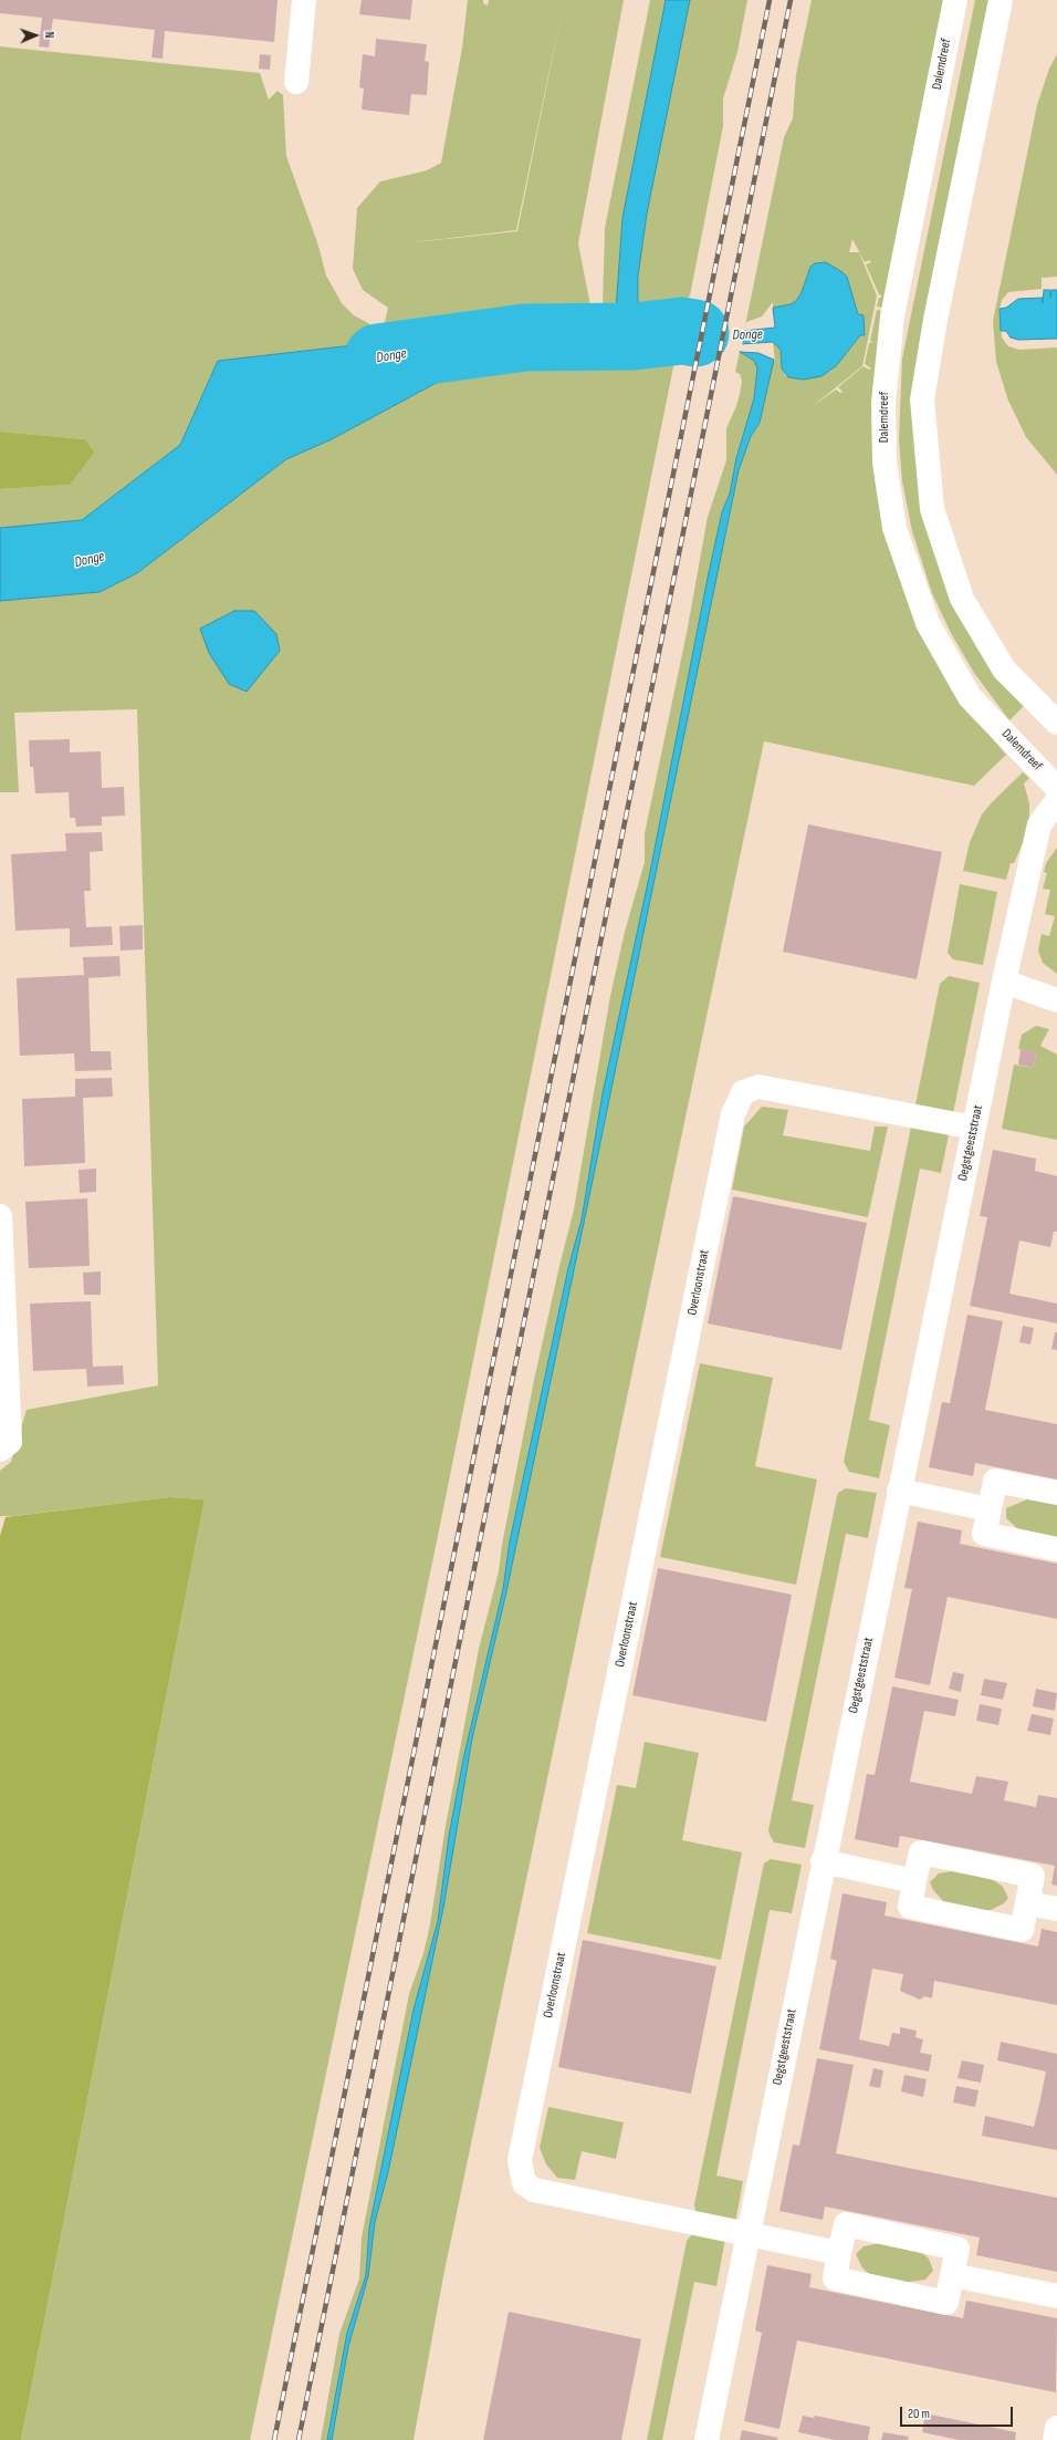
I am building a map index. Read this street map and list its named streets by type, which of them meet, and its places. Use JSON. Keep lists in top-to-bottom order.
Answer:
{
  "streets": {
    "street": ["Dalemdreef", "Oegstgeeststraat", "Overloonstraat"]
  },
  "crossings": [
    ["Oegstgeeststraat", "Overloonstraat"]
  ],
  "water": ["Donge"],
  "scale_bar": "20 m",
  "north": "right"
}
